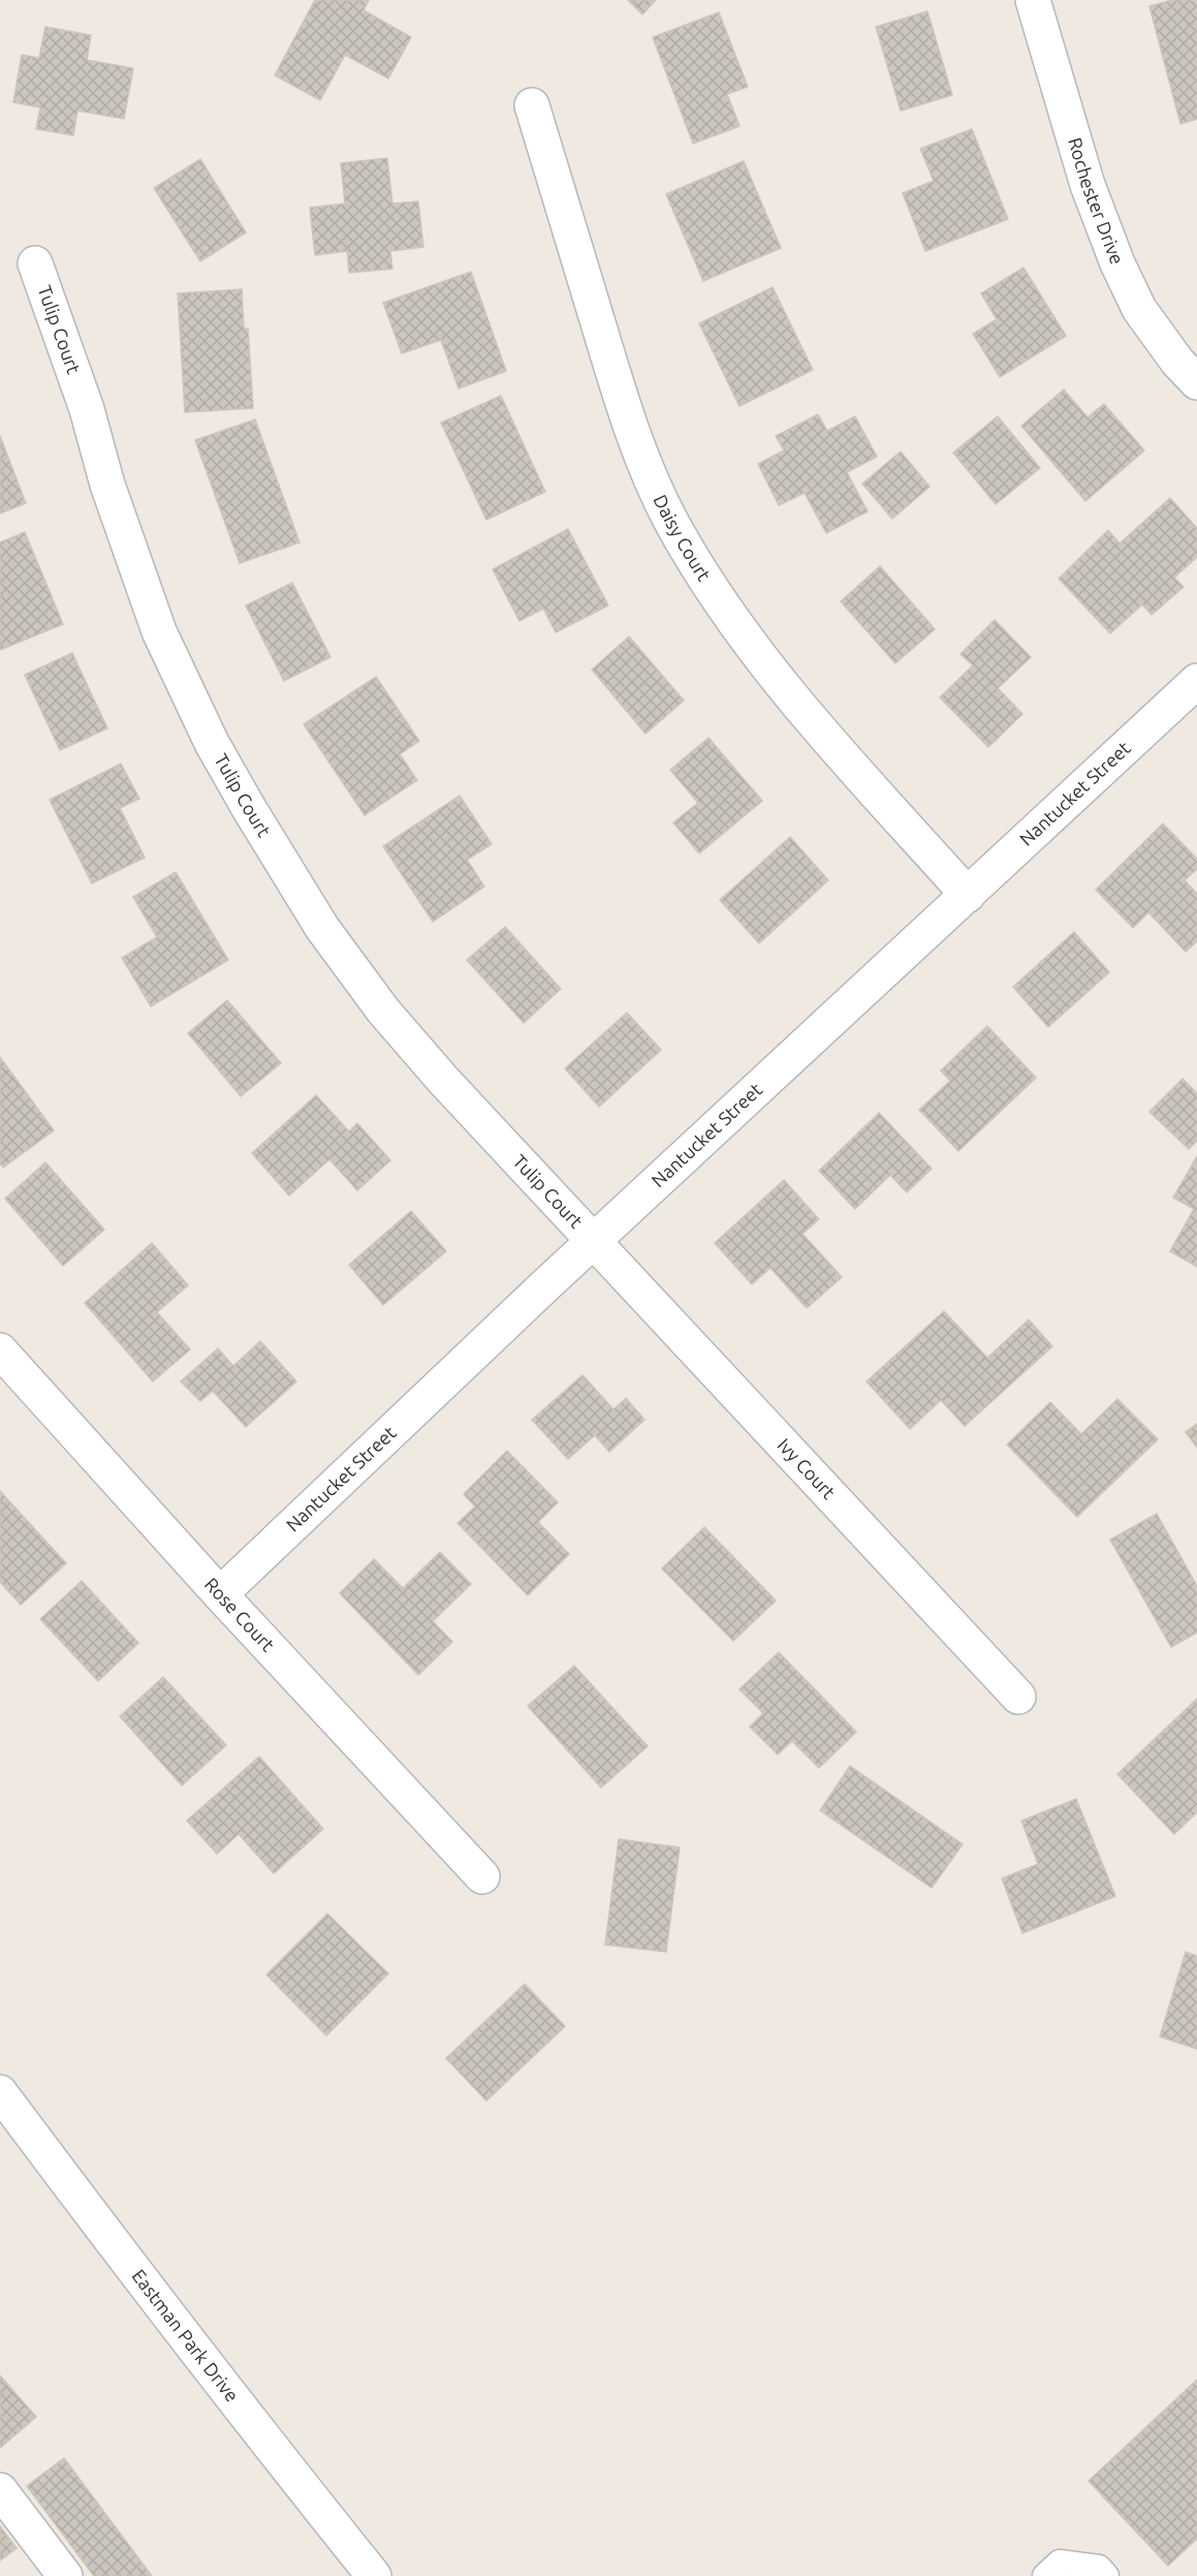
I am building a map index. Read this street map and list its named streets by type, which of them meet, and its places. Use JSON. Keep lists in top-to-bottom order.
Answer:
{
  "streets": {
    "street": [
      "Rochester Drive",
      "Tulip Court",
      "Daisy Court",
      "Nantucket Street",
      "Ivy Court",
      "Rose Court",
      "Eastman Park Drive"
    ]
  },
  "crossings": [
    ["Tulip Court", "Nantucket Street"],
    ["Tulip Court", "Ivy Court"],
    ["Daisy Court", "Nantucket Street"],
    ["Nantucket Street", "Ivy Court"],
    ["Nantucket Street", "Rose Court"]
  ]
}
